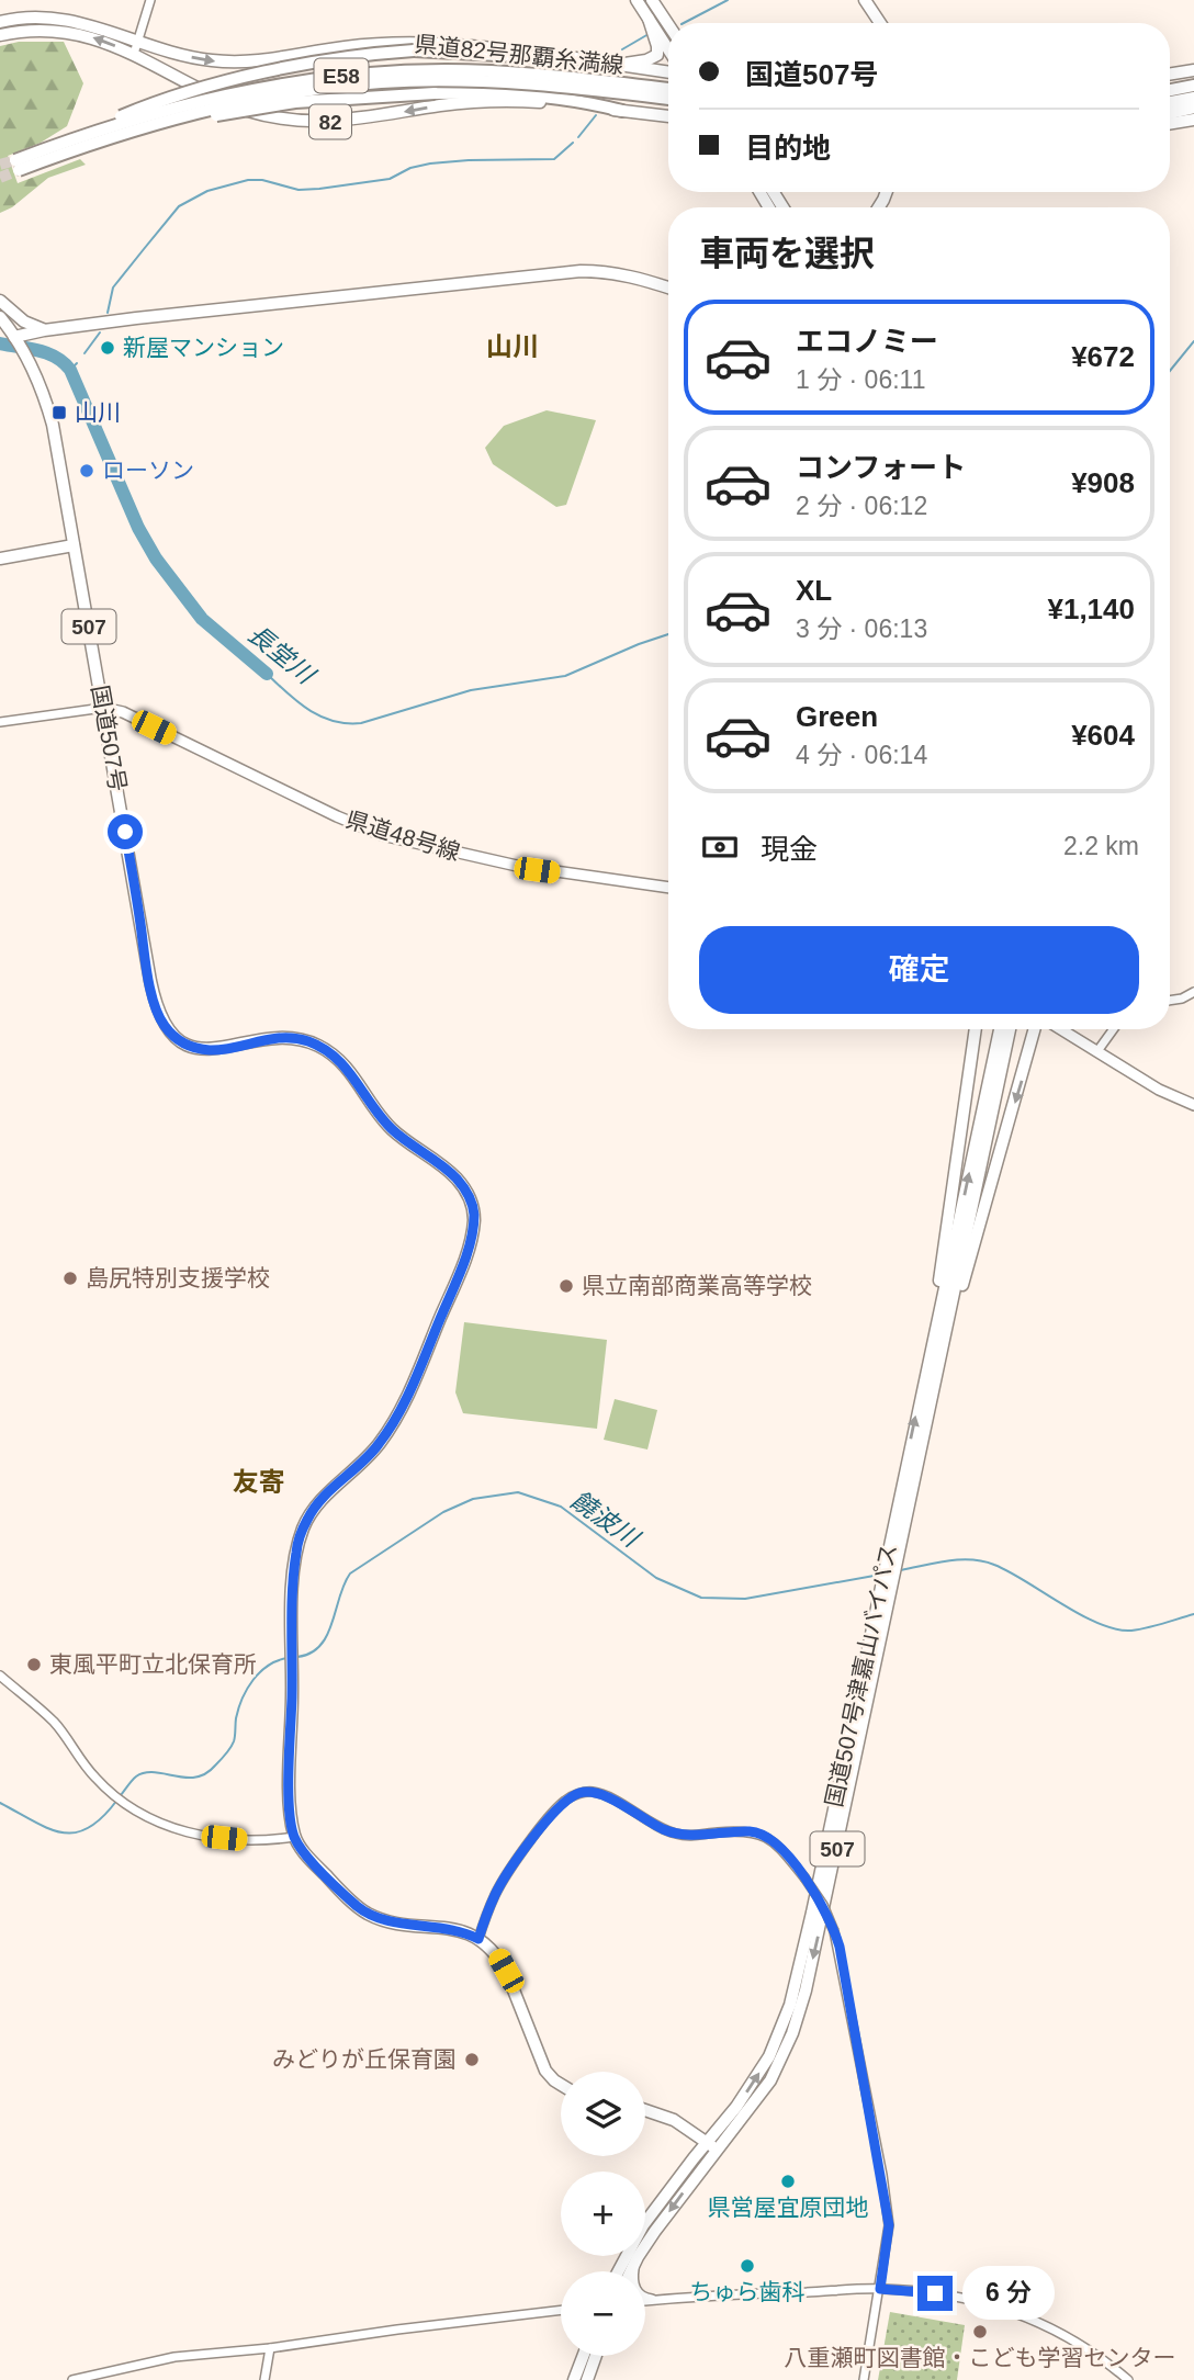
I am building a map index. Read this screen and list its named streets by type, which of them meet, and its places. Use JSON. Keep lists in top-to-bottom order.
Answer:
{
  "streets": {
    "highway": ["E58"],
    "main road": [
      "県道82号那覇糸満線",
      "82",
      "507",
      "国道507号",
      "県道48号線",
      "国道507号津嘉山バイパス"
    ]
  },
  "crossings": [
    ["国道507号", "県道48号線"]
  ],
  "districts": ["山川", "友寄"],
  "water": ["長堂川", "饒波川"],
  "places": {
    "other": [
      "新屋マンション",
      "ローソン",
      "島尻特別支援学校",
      "県立南部商業高等学校",
      "東風平町立北保育所",
      "みどりが丘保育園",
      "県営屋宜原団地",
      "ちゅら歯科",
      "八重瀬町図書館・こども学習センター"
    ],
    "transit": ["山川"]
  },
  "page": {
    "banner": ["国道507号", "目的地"],
    "heading": "車両を選択",
    "list": [
      {
        "name": "エコノミー",
        "note": "1 分 · 06:11",
        "value": "¥672"
      },
      {
        "name": "コンフォート",
        "note": "2 分 · 06:12",
        "value": "¥908"
      },
      {
        "name": "XL",
        "note": "3 分 · 06:13",
        "value": "¥1,140"
      },
      {
        "name": "Green",
        "note": "4 分 · 06:14",
        "value": "¥604"
      }
    ],
    "pay": ["現金", "2.2 km"],
    "buttons": "確定",
    "map_buttons": ["+", "−"],
    "bubble": "6 分"
  }
}
